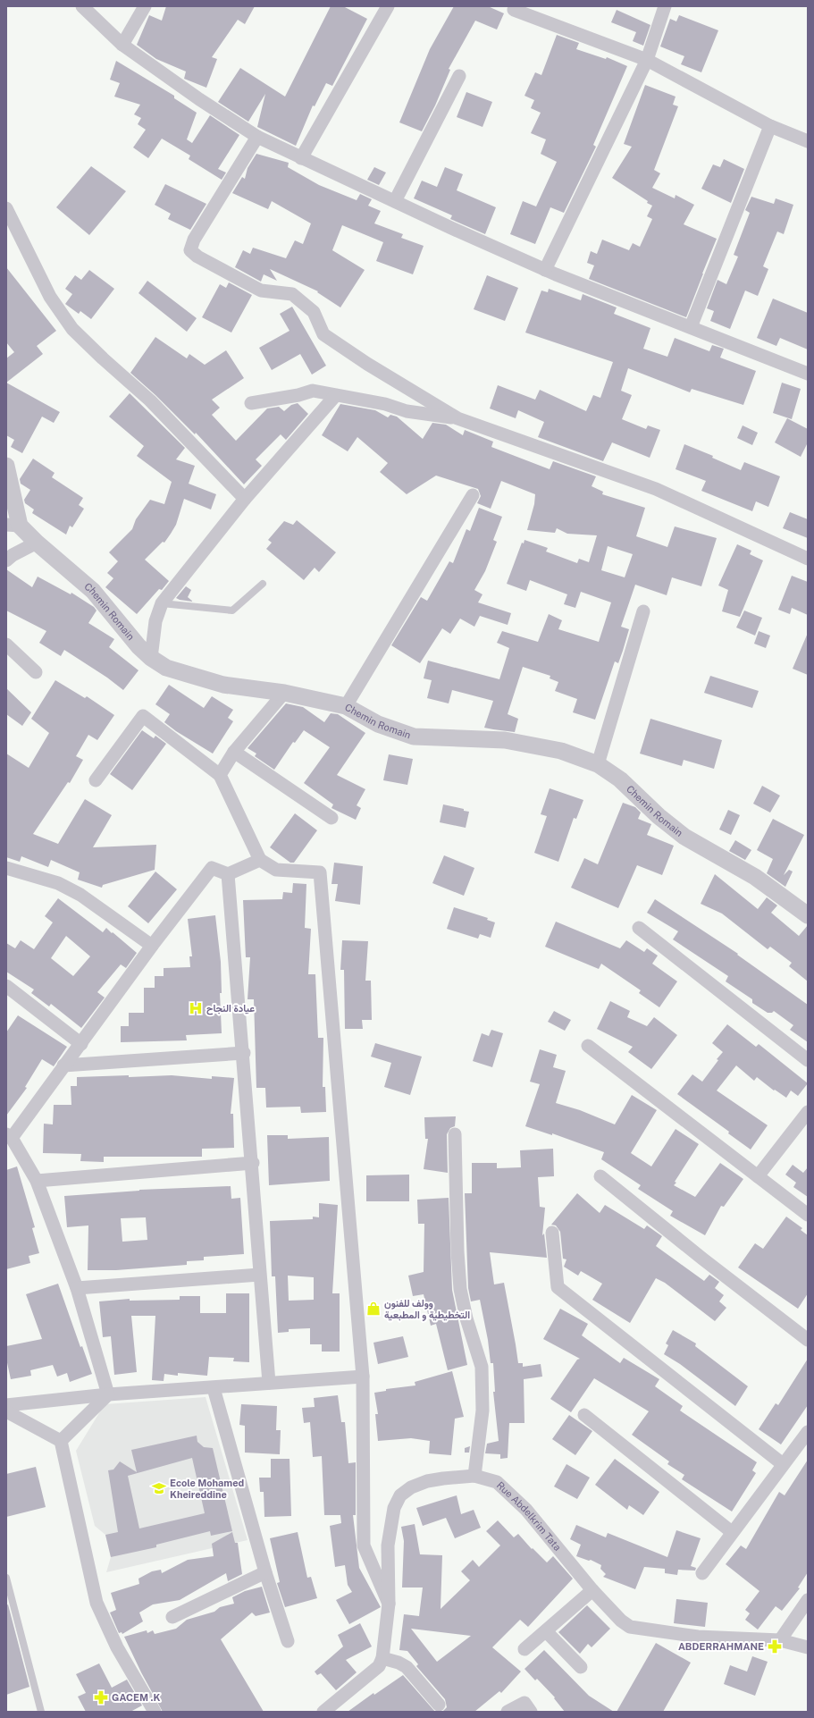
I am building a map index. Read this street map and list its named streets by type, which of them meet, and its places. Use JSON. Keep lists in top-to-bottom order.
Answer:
{
  "streets": {
    "street": ["Chemin Romain", "Rue Abdelkrim Tata"]
  },
  "places": {
    "hospital": ["عيادة النجاح"],
    "shop": ["وولف للفنون التخطيطية و المطبعية"],
    "school or university": ["Ecole Mohamed Kheireddine"],
    "pharmacy": ["ABDERRAHMANE", "GACEM .K"]
  }
}
